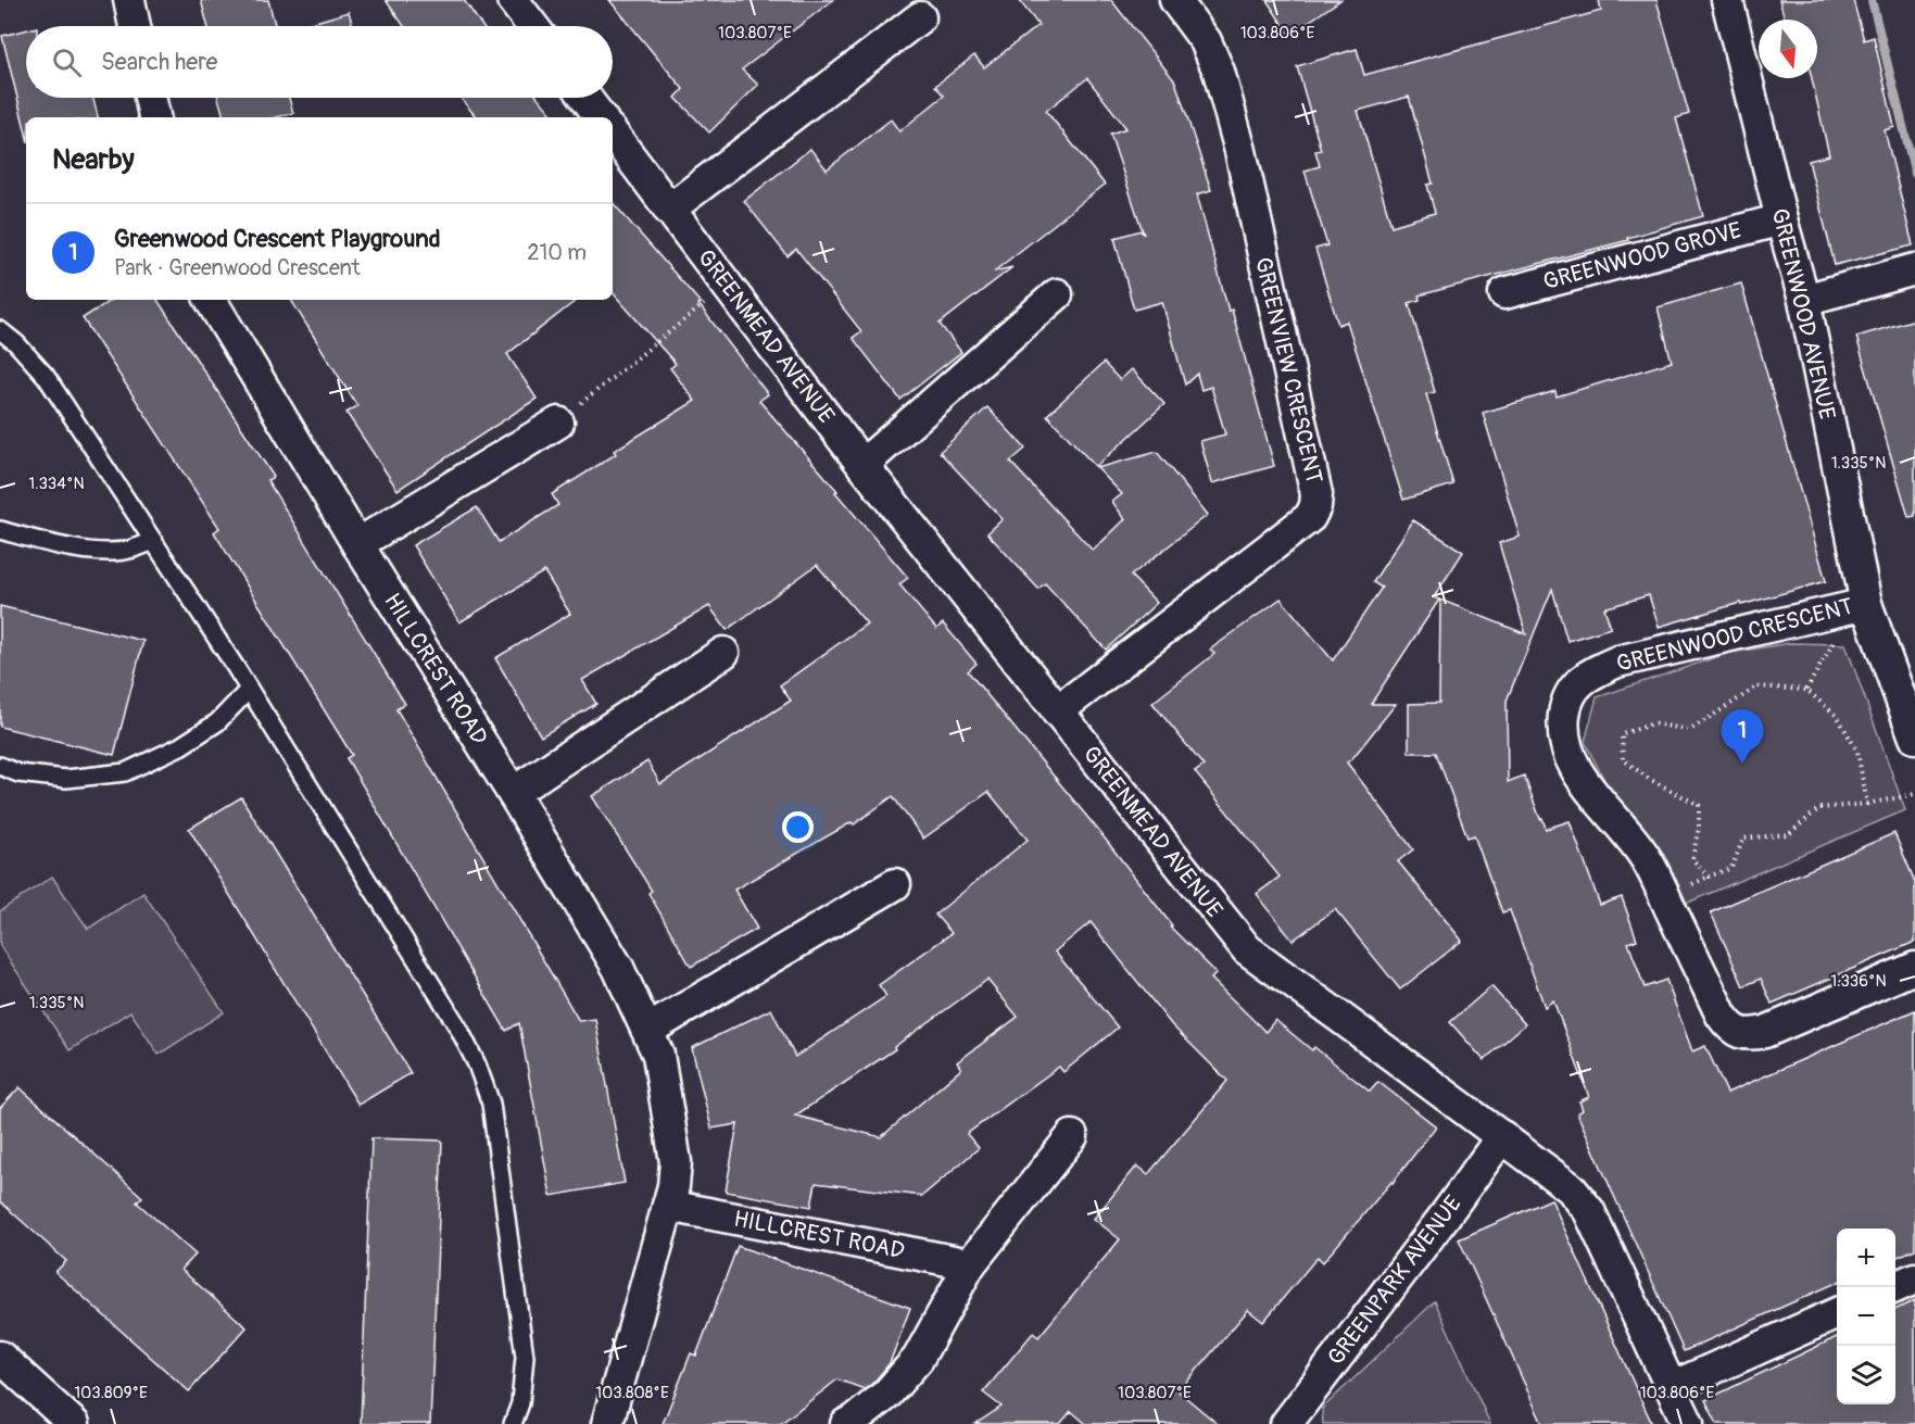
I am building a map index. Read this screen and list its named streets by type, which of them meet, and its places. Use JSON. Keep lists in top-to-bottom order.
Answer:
{
  "streets": {
    "street": [
      "GREENWOOD GROVE",
      "GREENWOOD AVENUE",
      "GREENMEAD AVENUE",
      "GREENVIEW CRESCENT",
      "GREENWOOD CRESCENT",
      "HILLCREST ROAD",
      "GREENPARK AVENUE"
    ]
  },
  "crossings": [
    ["GREENWOOD GROVE", "GREENWOOD AVENUE"],
    ["GREENWOOD AVENUE", "GREENWOOD CRESCENT"],
    ["GREENMEAD AVENUE", "GREENVIEW CRESCENT"],
    ["GREENMEAD AVENUE", "GREENPARK AVENUE"]
  ],
  "north": "bottom",
  "page": {
    "search": "Search here",
    "heading": "Nearby",
    "list": [
      {
        "mark": "1",
        "name": "Greenwood Crescent Playground",
        "note": "Park · Greenwood Crescent",
        "value": "210 m"
      }
    ],
    "pins": "1",
    "map_buttons": ["+", "−"]
  },
  "coordinates": [
    "103.807°E",
    "103.806°E",
    "1.335°N",
    "1.334°N",
    "1.336°N",
    "103.809°E",
    "103.808°E"
  ]
}
